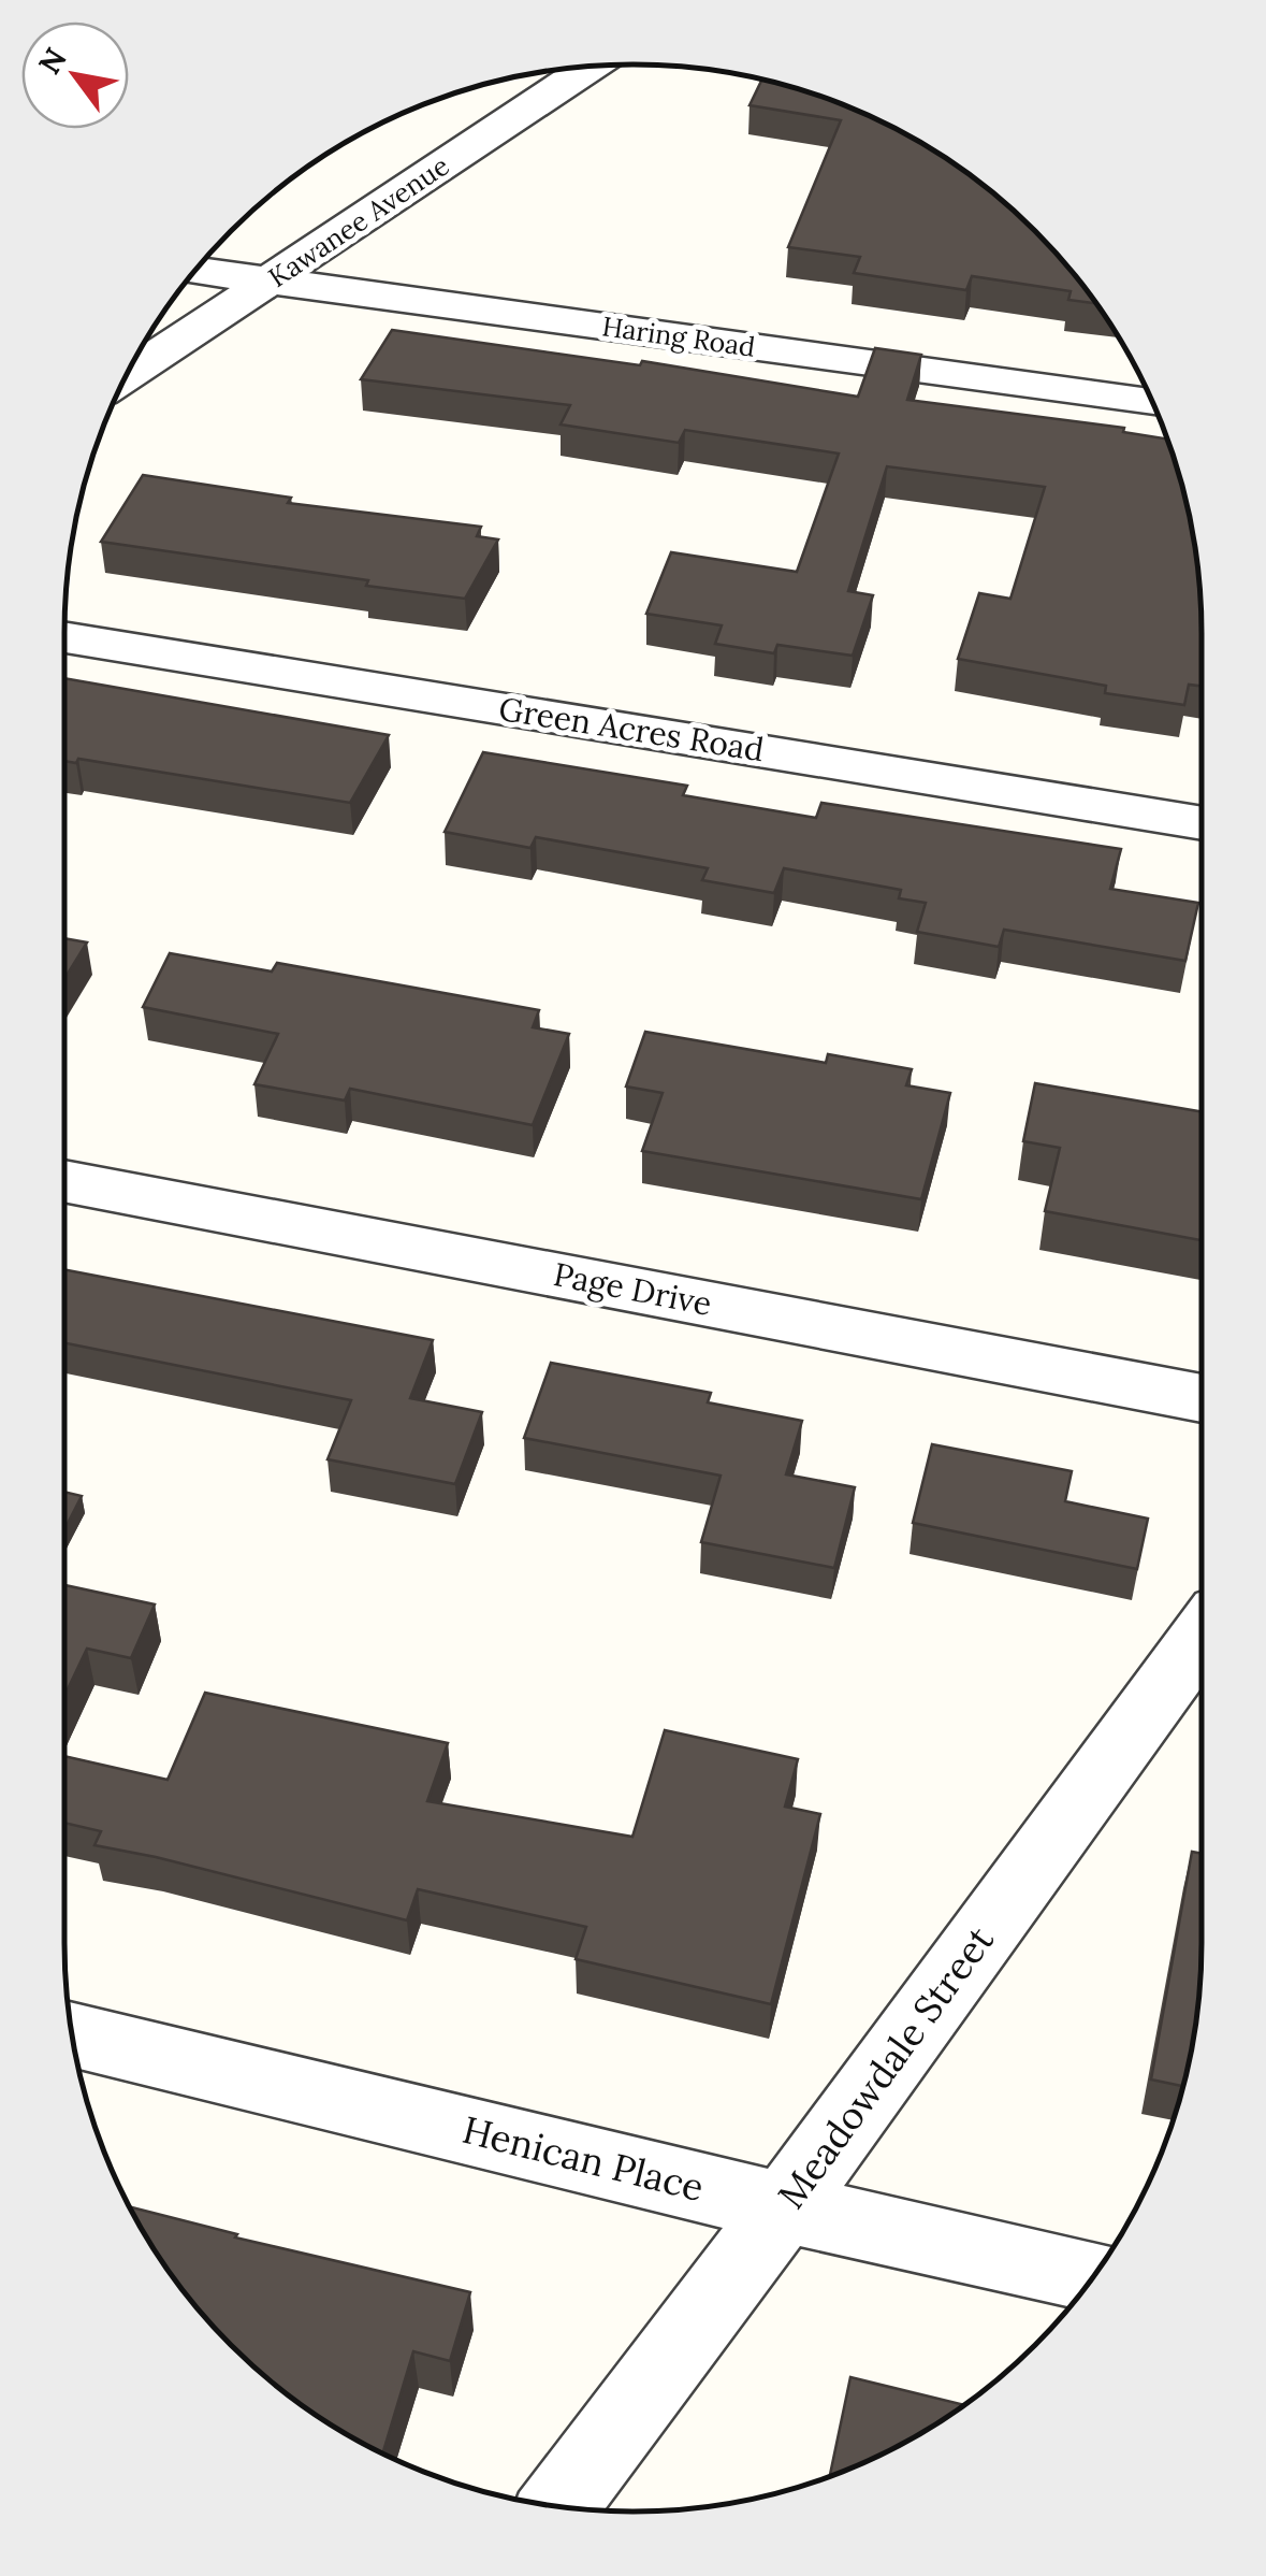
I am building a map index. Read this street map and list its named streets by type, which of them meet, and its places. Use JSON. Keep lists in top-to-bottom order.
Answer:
{
  "streets": {
    "street": [
      "Kawanee Avenue",
      "Haring Road",
      "Green Acres Road",
      "Page Drive",
      "Meadowdale Street",
      "Henican Place"
    ]
  },
  "crossings": [
    ["Kawanee Avenue", "Haring Road"],
    ["Meadowdale Street", "Henican Place"]
  ],
  "north": "top left"
}
